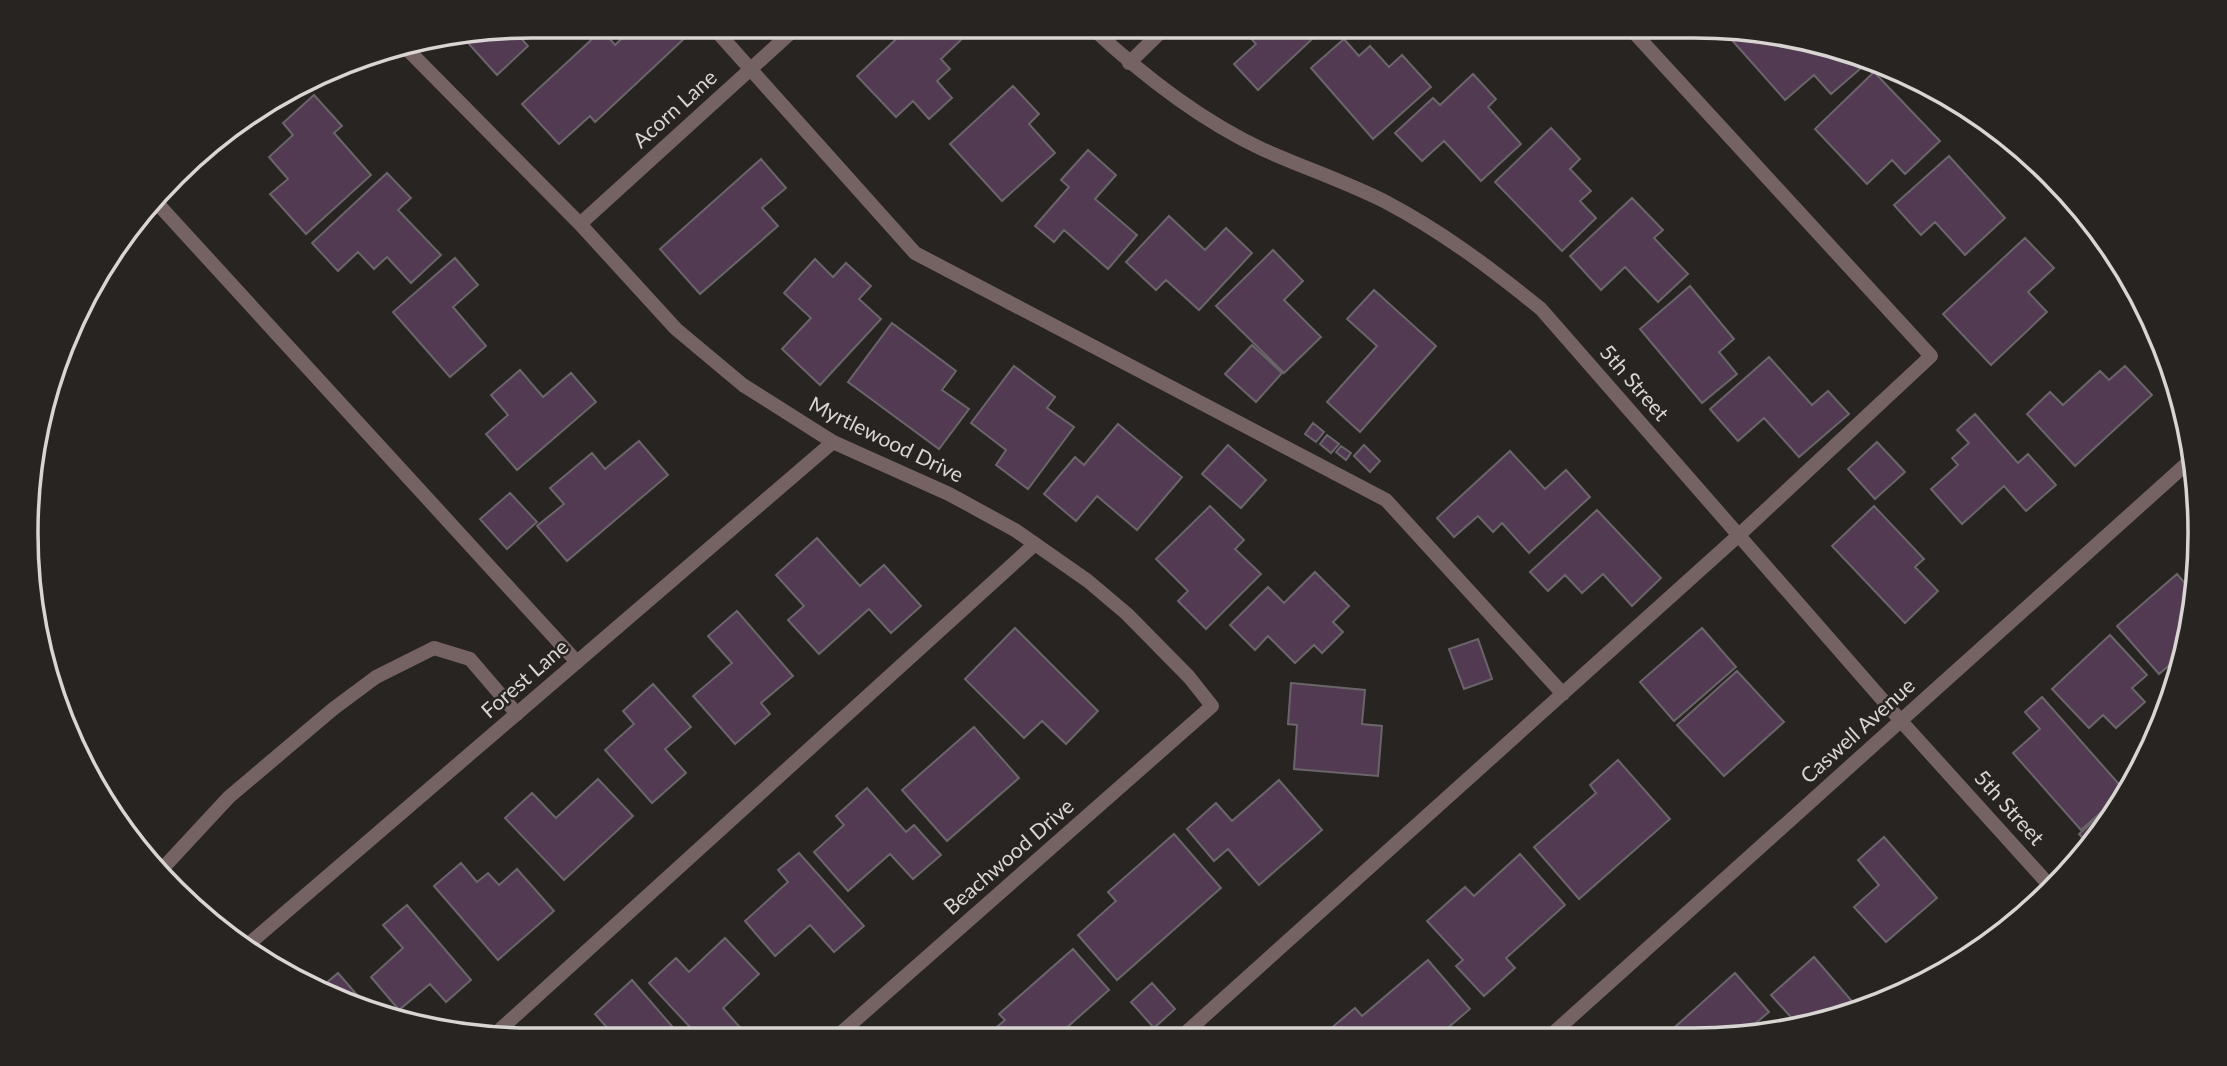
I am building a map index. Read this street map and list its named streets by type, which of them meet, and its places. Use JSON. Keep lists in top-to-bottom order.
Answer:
{
  "streets": {
    "street": [
      "Acorn Lane",
      "5th Street",
      "Myrtlewood Drive",
      "Forest Lane",
      "Caswell Avenue",
      "Beachwood Drive"
    ]
  },
  "crossings": [
    ["Acorn Lane", "Myrtlewood Drive"],
    ["5th Street", "Caswell Avenue"],
    ["Myrtlewood Drive", "Forest Lane"],
    ["Myrtlewood Drive", "Beachwood Drive"]
  ]
}
